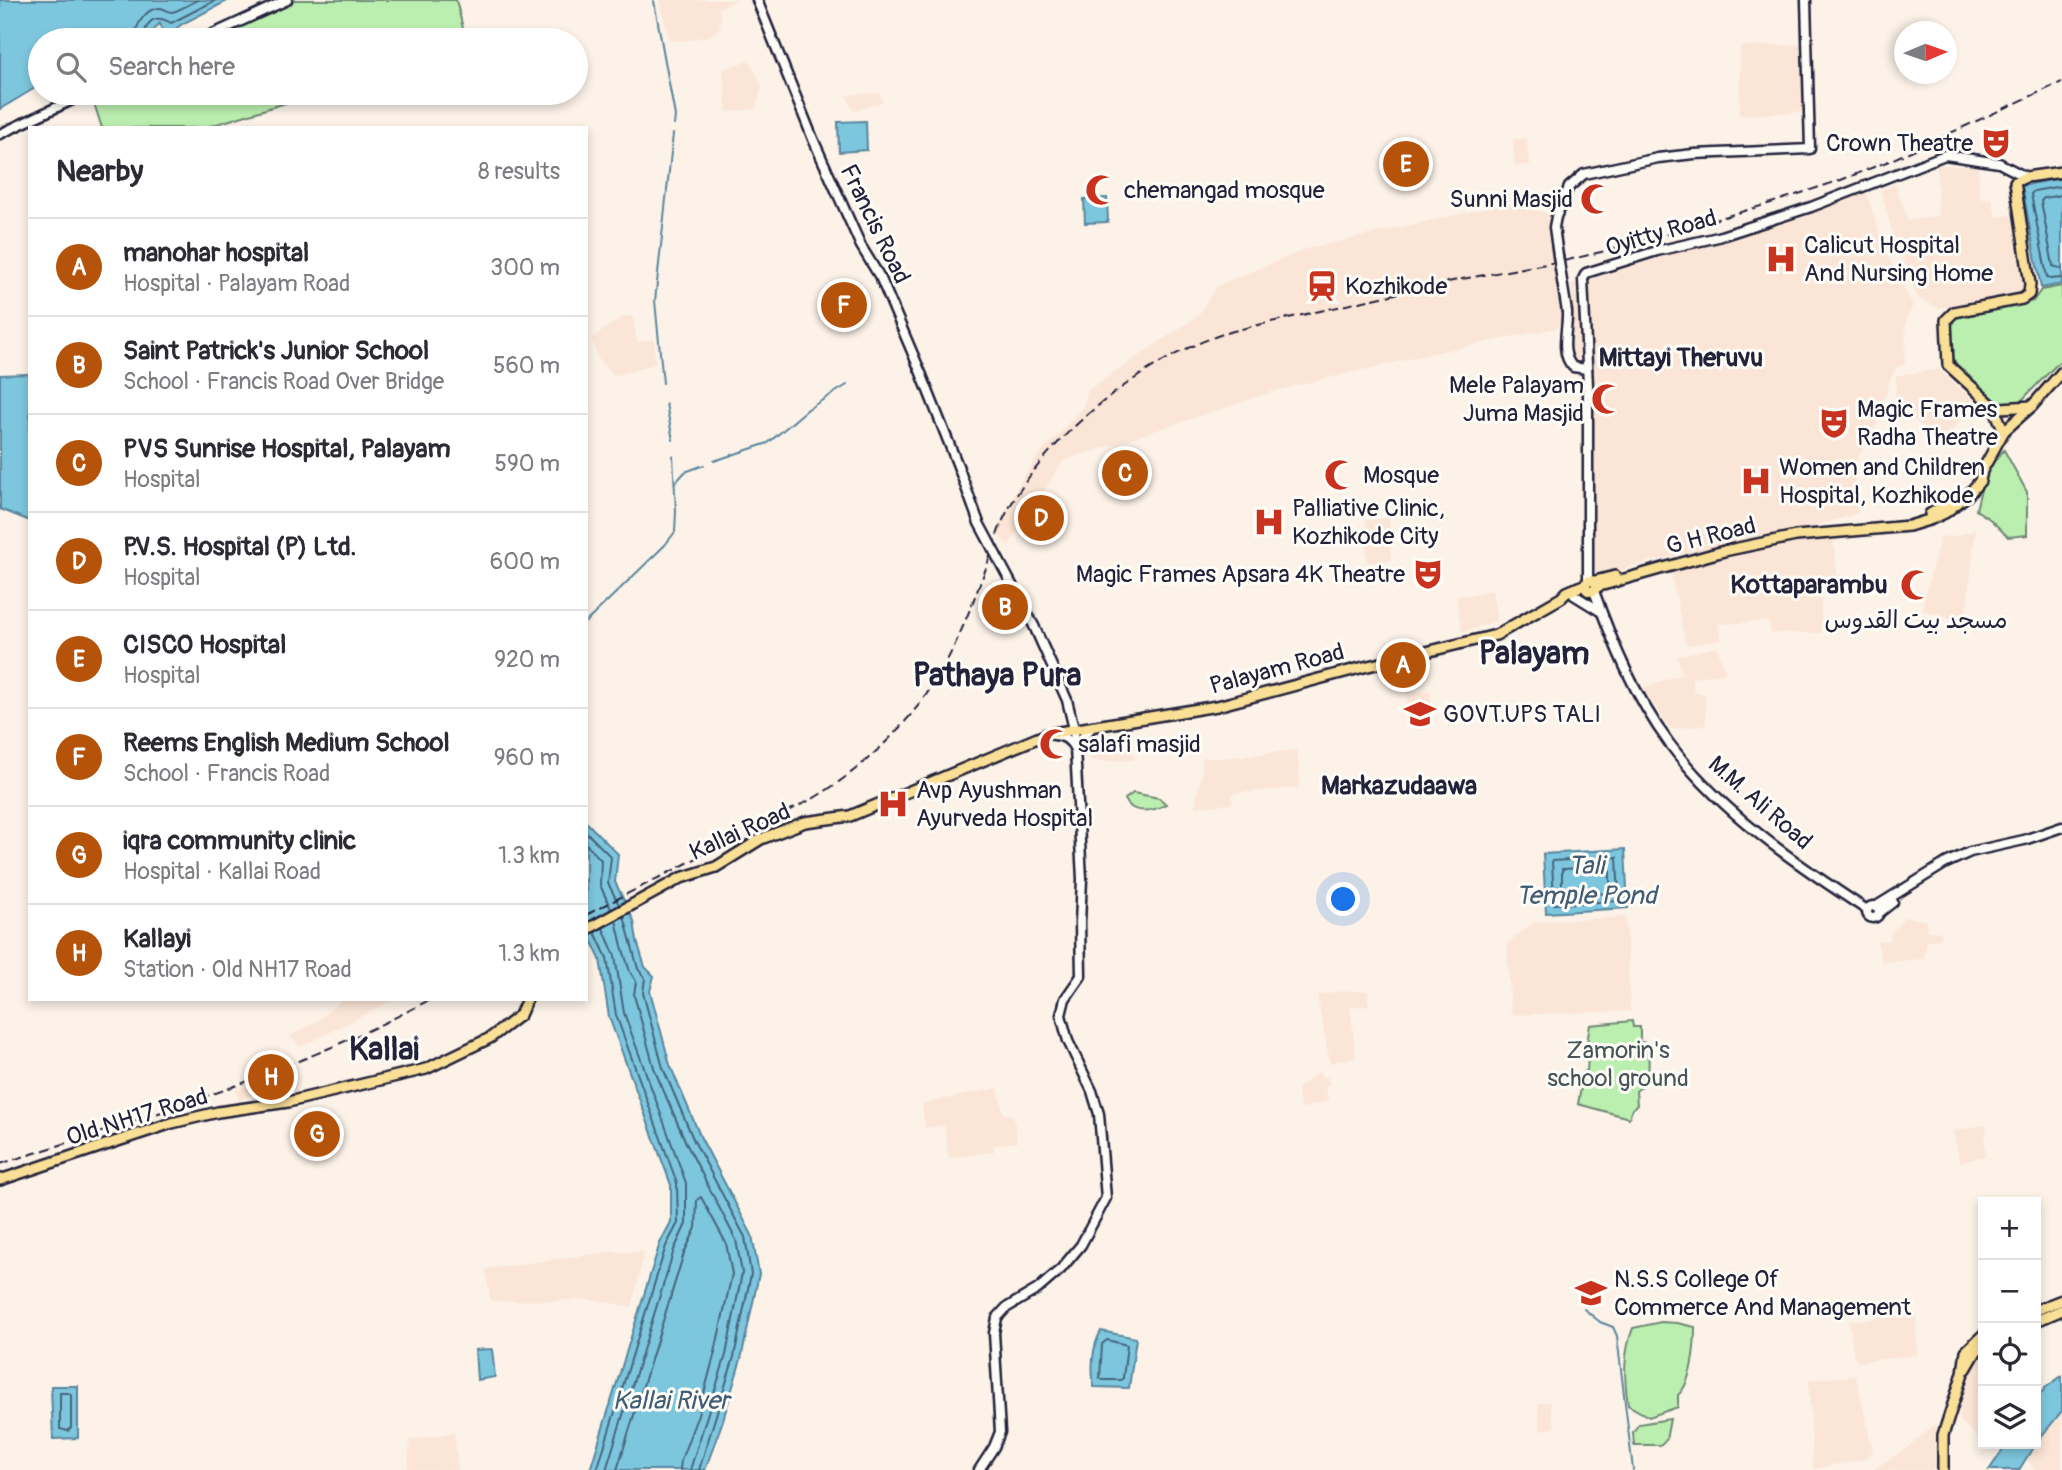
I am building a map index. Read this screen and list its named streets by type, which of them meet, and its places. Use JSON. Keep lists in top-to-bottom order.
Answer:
{
  "streets": {
    "main road": [
      "Francis Road",
      "Oyitty Road",
      "G H Road",
      "Palayam Road",
      "M.M. Ali Road",
      "Kallai Road",
      "Old NH17 Road"
    ]
  },
  "crossings": [
    ["Francis Road", "Palayam Road"],
    ["Francis Road", "Kallai Road"],
    ["Oyitty Road", "G H Road"],
    ["Oyitty Road", "Palayam Road"],
    ["Oyitty Road", "M.M. Ali Road"],
    ["G H Road", "Palayam Road"],
    ["G H Road", "M.M. Ali Road"],
    ["Palayam Road", "M.M. Ali Road"],
    ["Palayam Road", "Kallai Road"]
  ],
  "districts": [
    "Mittayi Theruvu",
    "Kottaparambu",
    "Palayam",
    "Pathaya Pura",
    "Markazudaawa",
    "Kallai"
  ],
  "water": ["Tali Temple Pond", "Kallai River"],
  "parks": ["Zamorin's school ground"],
  "places": {
    "theatre": ["Crown Theatre", "Magic Frames Radha Theatre", "Magic Frames Apsara 4K Theatre"],
    "mosque": [
      "chemangad mosque",
      "Sunni Masjid",
      "Mele Palayam Juma Masjid",
      "Mosque",
      "مسجد بیت القدوس",
      "salafi masjid"
    ],
    "hospital": [
      "Calicut Hospital And Nursing Home",
      "Women and Children Hospital, Kozhikode",
      "Palliative Clinic, Kozhikode City",
      "Avp Ayushman Ayurveda Hospital"
    ],
    "station": ["Kozhikode"],
    "school or university": ["GOVT.UPS TALI", "N.S.S College Of Commerce And Management"]
  },
  "north": "right",
  "page": {
    "search": "Search here",
    "heading": ["Nearby", "8 results"],
    "pins": [
      "E",
      "F",
      "C",
      "D",
      "B",
      "A",
      "H",
      "G"
    ],
    "list": [
      {
        "mark": "A",
        "name": "manohar hospital",
        "note": "Hospital · Palayam Road",
        "value": "300 m"
      },
      {
        "mark": "B",
        "name": "Saint Patrick's Junior School",
        "note": "School · Francis Road Over Bridge",
        "value": "560 m"
      },
      {
        "mark": "C",
        "name": "PVS Sunrise Hospital, Palayam",
        "note": "Hospital",
        "value": "590 m"
      },
      {
        "mark": "D",
        "name": "P.V.S. Hospital (P) Ltd.",
        "note": "Hospital",
        "value": "600 m"
      },
      {
        "mark": "E",
        "name": "CISCO Hospital",
        "note": "Hospital",
        "value": "920 m"
      },
      {
        "mark": "F",
        "name": "Reems English Medium School",
        "note": "School · Francis Road",
        "value": "960 m"
      },
      {
        "mark": "G",
        "name": "iqra community clinic",
        "note": "Hospital · Kallai Road",
        "value": "1.3 km"
      },
      {
        "mark": "H",
        "name": "Kallayi",
        "note": "Station · Old NH17 Road",
        "value": "1.3 km"
      }
    ],
    "map_buttons": ["+", "−"]
  }
}
